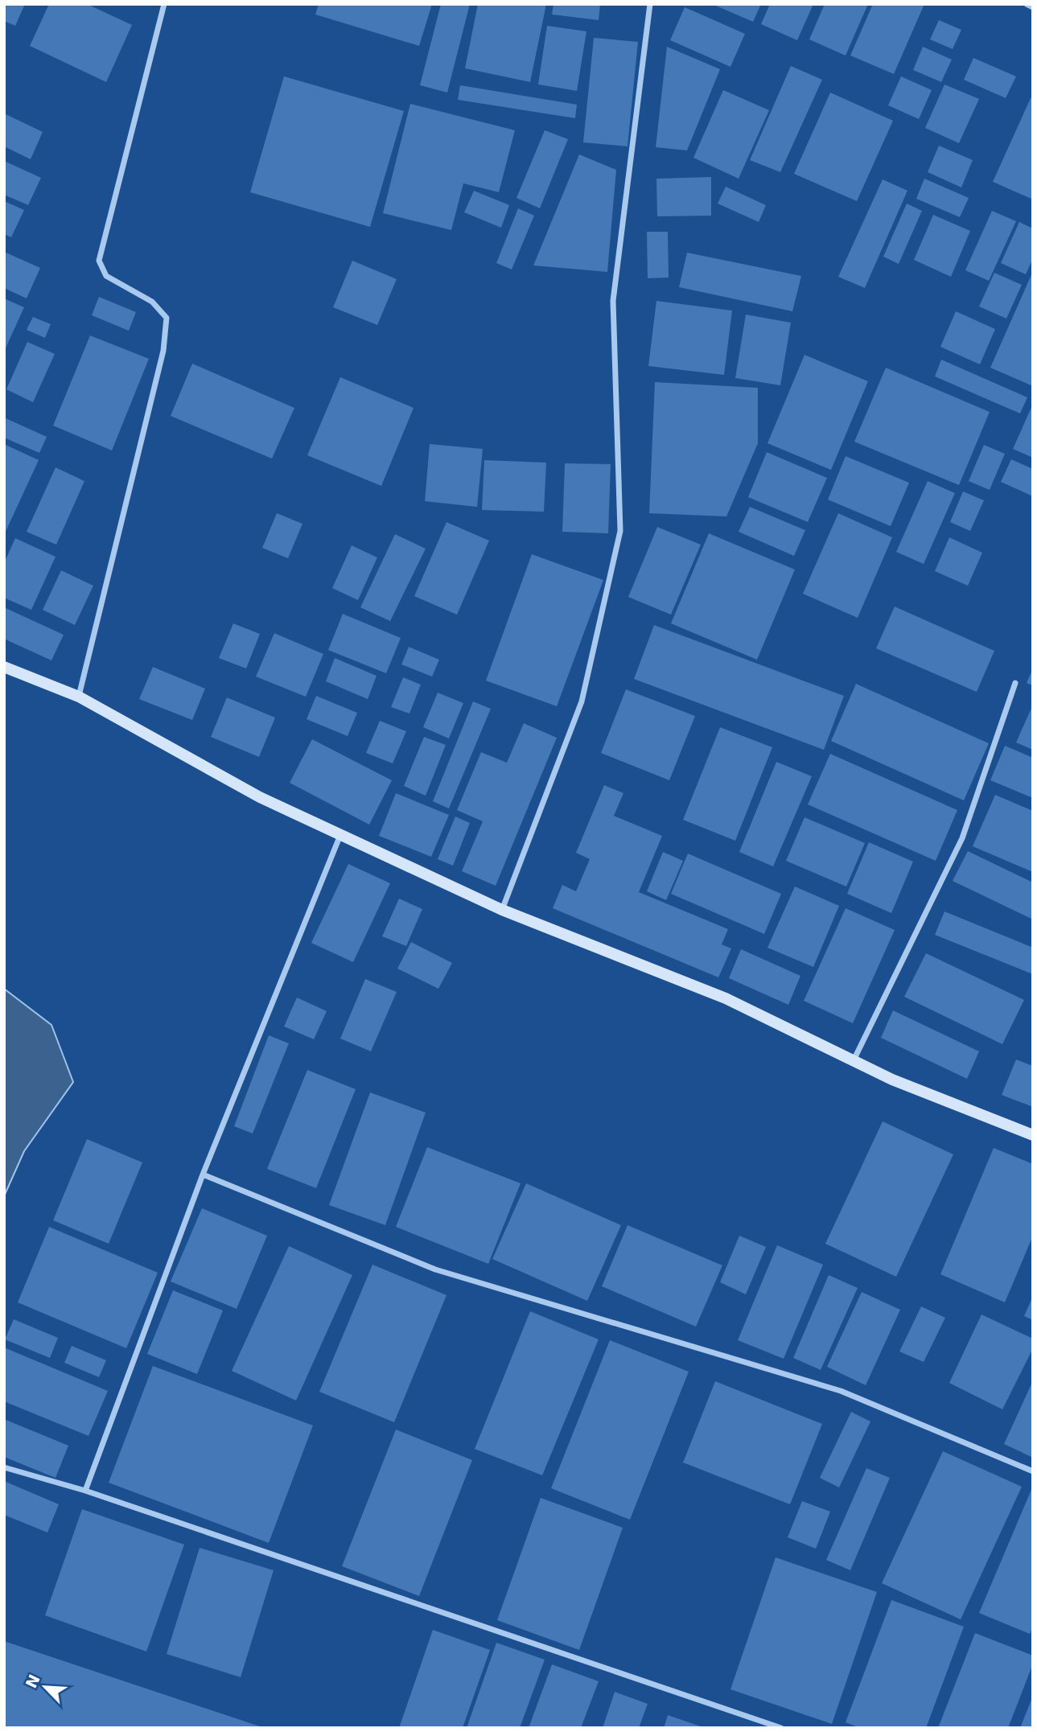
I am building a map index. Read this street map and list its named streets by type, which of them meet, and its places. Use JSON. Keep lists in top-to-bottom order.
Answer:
{
  "north": "top left"
}
